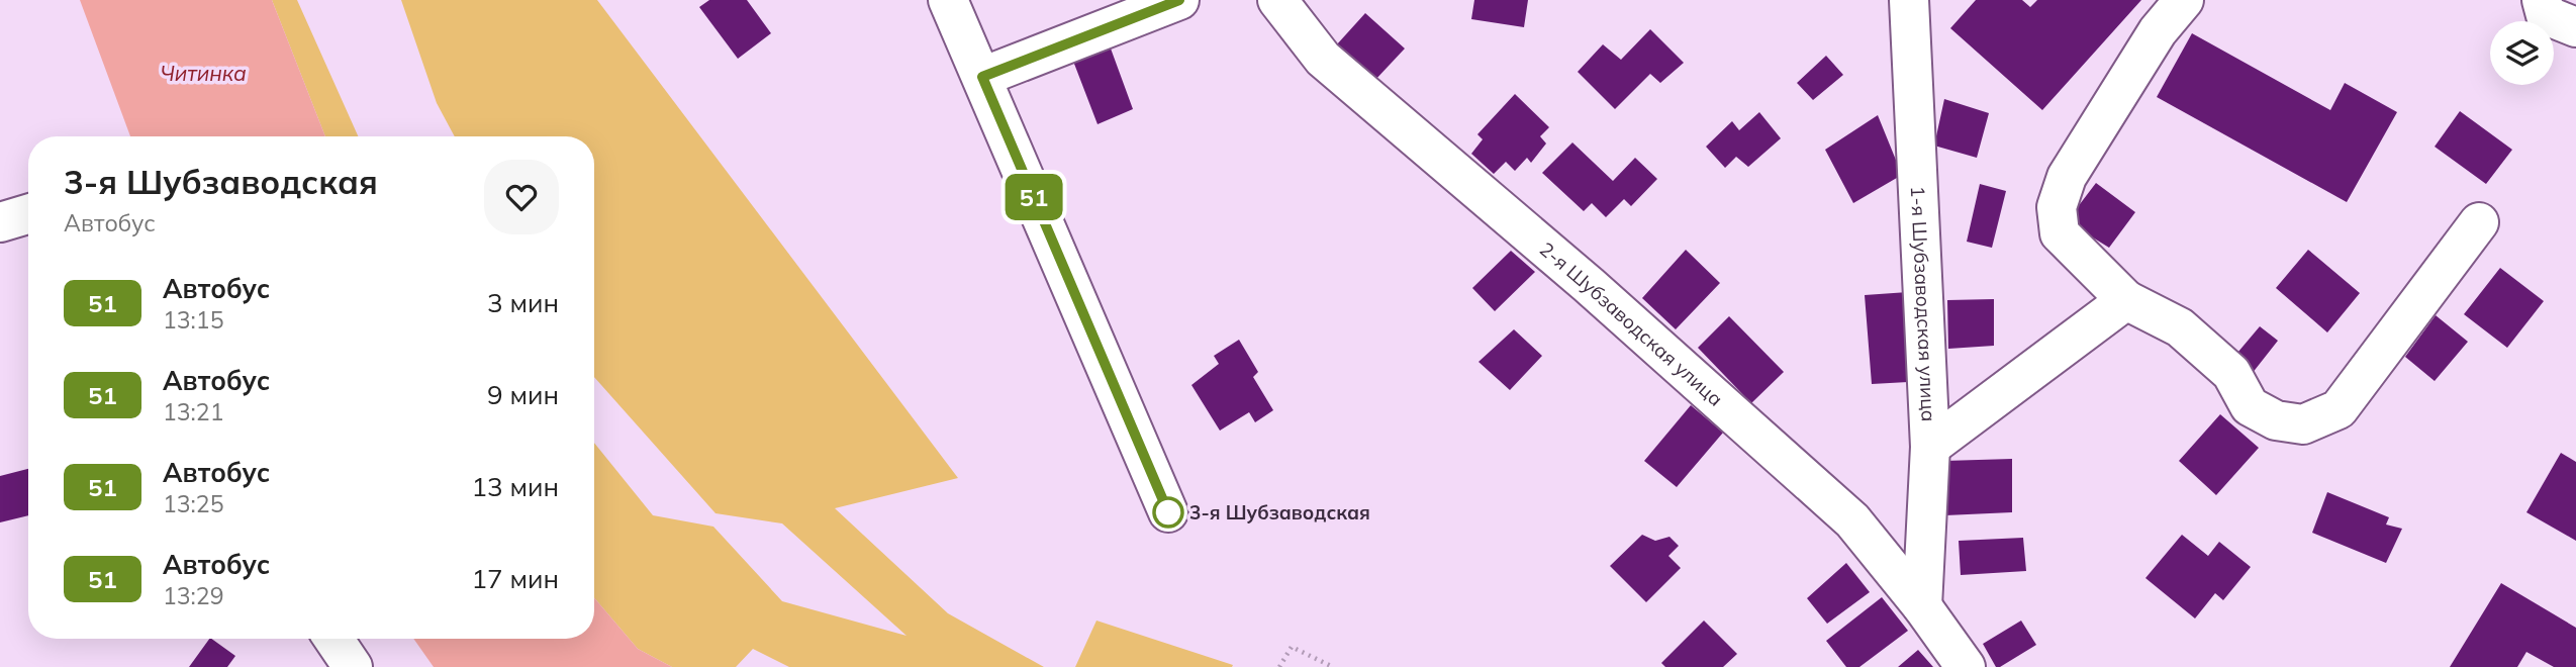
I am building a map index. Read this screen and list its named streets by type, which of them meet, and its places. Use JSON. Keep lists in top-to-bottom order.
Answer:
{
  "streets": {
    "street": ["1-я Шубзаводская улица", "2-я Шубзаводская улица"]
  },
  "crossings": [
    ["1-я Шубзаводская улица", "2-я Шубзаводская улица"]
  ],
  "water": ["Читинка"],
  "places": ["3-я Шубзаводская"],
  "lines": ["bus line 51"],
  "page": {
    "on_map": "51",
    "heading": ["3-я Шубзаводская", "Автобус"],
    "list": [
      {
        "mark": "51",
        "name": "Автобус",
        "note": "13:15",
        "value": "3 мин"
      },
      {
        "mark": "51",
        "name": "Автобус",
        "note": "13:21",
        "value": "9 мин"
      },
      {
        "mark": "51",
        "name": "Автобус",
        "note": "13:25",
        "value": "13 мин"
      },
      {
        "mark": "51",
        "name": "Автобус",
        "note": "13:29",
        "value": "17 мин"
      }
    ]
  }
}
